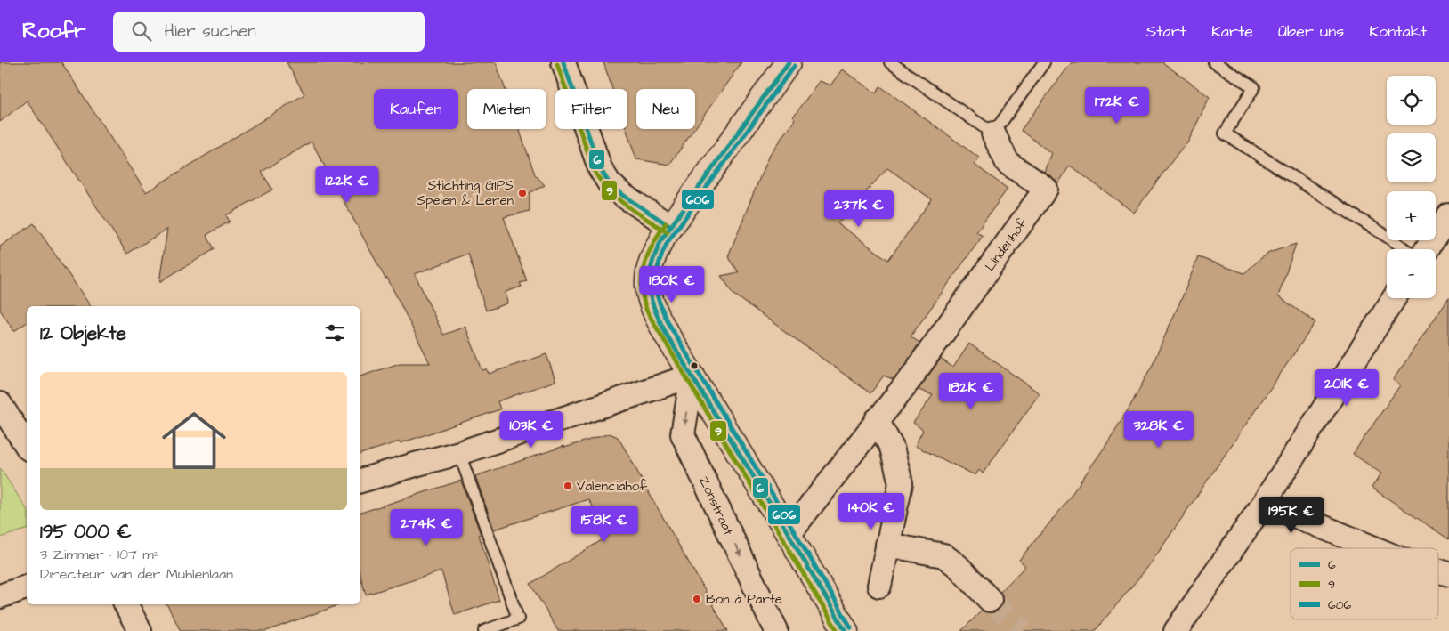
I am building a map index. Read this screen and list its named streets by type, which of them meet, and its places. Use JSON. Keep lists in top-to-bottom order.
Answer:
{
  "streets": {
    "street": ["Lindenhof", "Zonstraat"]
  },
  "places": ["Stichting GIPS Spelen & Leren", "Valenciahof", "Bon à Parte"],
  "lines": ["transit line 6", "transit line 9", "transit line 606"],
  "legend": ["6", "9", "606"],
  "page": {
    "header": "Roofr",
    "search": "Hier suchen",
    "nav": [
      "Start",
      "Karte",
      "Über uns",
      "Kontakt"
    ],
    "map_buttons": ["+", "−"],
    "price": [
      "172K €",
      "122K €",
      "237K €",
      "180K €",
      "201K €",
      "182K €",
      "103K €",
      "328K €",
      "140K €",
      "195K €",
      "158K €",
      "274K €"
    ],
    "chip": [
      "Kaufen",
      "Mieten",
      "Filter",
      "Neu"
    ],
    "heading": "12 Objekte",
    "list": [
      {
        "name": "195 000 €",
        "note": "3 Zimmer · 107 m² · Directeur van der Mühlenlaan"
      }
    ]
  }
}
